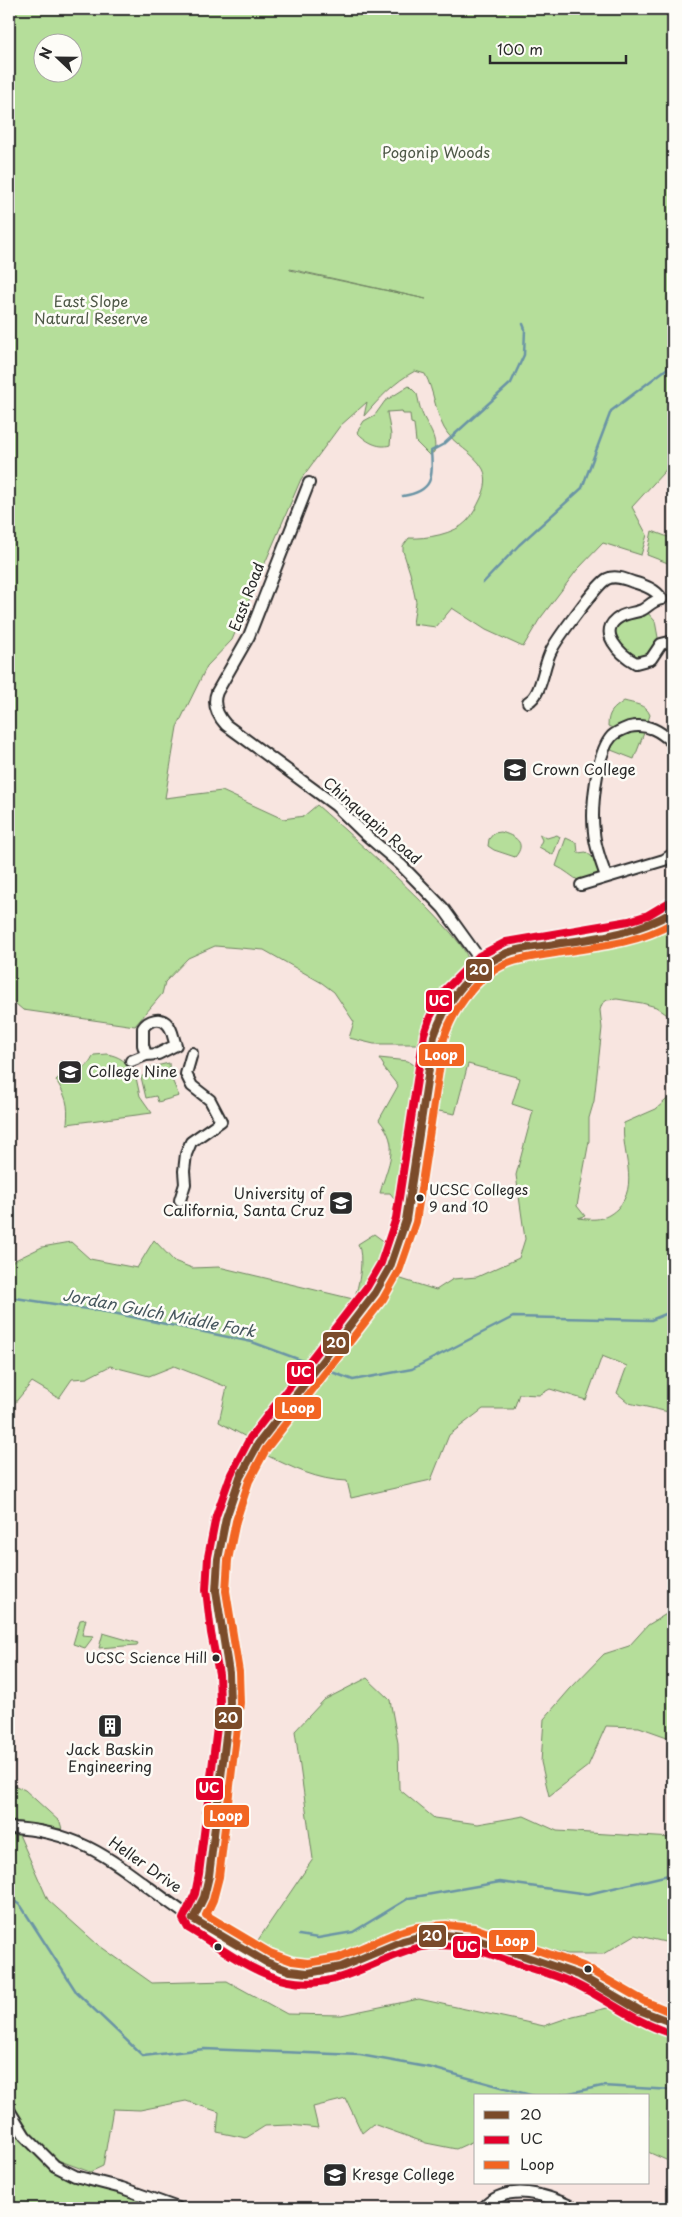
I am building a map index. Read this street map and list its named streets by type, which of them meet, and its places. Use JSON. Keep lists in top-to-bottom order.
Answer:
{
  "streets": {
    "main road": ["Heller Drive"],
    "street": ["East Road", "Chinquapin Road"]
  },
  "crossings": [
    ["East Road", "Chinquapin Road"]
  ],
  "water": ["Jordan Gulch Middle Fork"],
  "parks": ["Pogonip Woods", "East Slope Natural Reserve"],
  "places": {
    "school or university": [
      "Crown College",
      "College Nine",
      "University of California, Santa Cruz",
      "Kresge College"
    ],
    "other": ["UCSC Colleges 9 and 10", "UCSC Science Hill"],
    "building": ["Jack Baskin Engineering"]
  },
  "lines": ["transit line UC", "transit line 20", "transit line Loop"],
  "legend": ["20", "UC", "Loop"],
  "scale_bar": "100 m",
  "north": "left"
}
